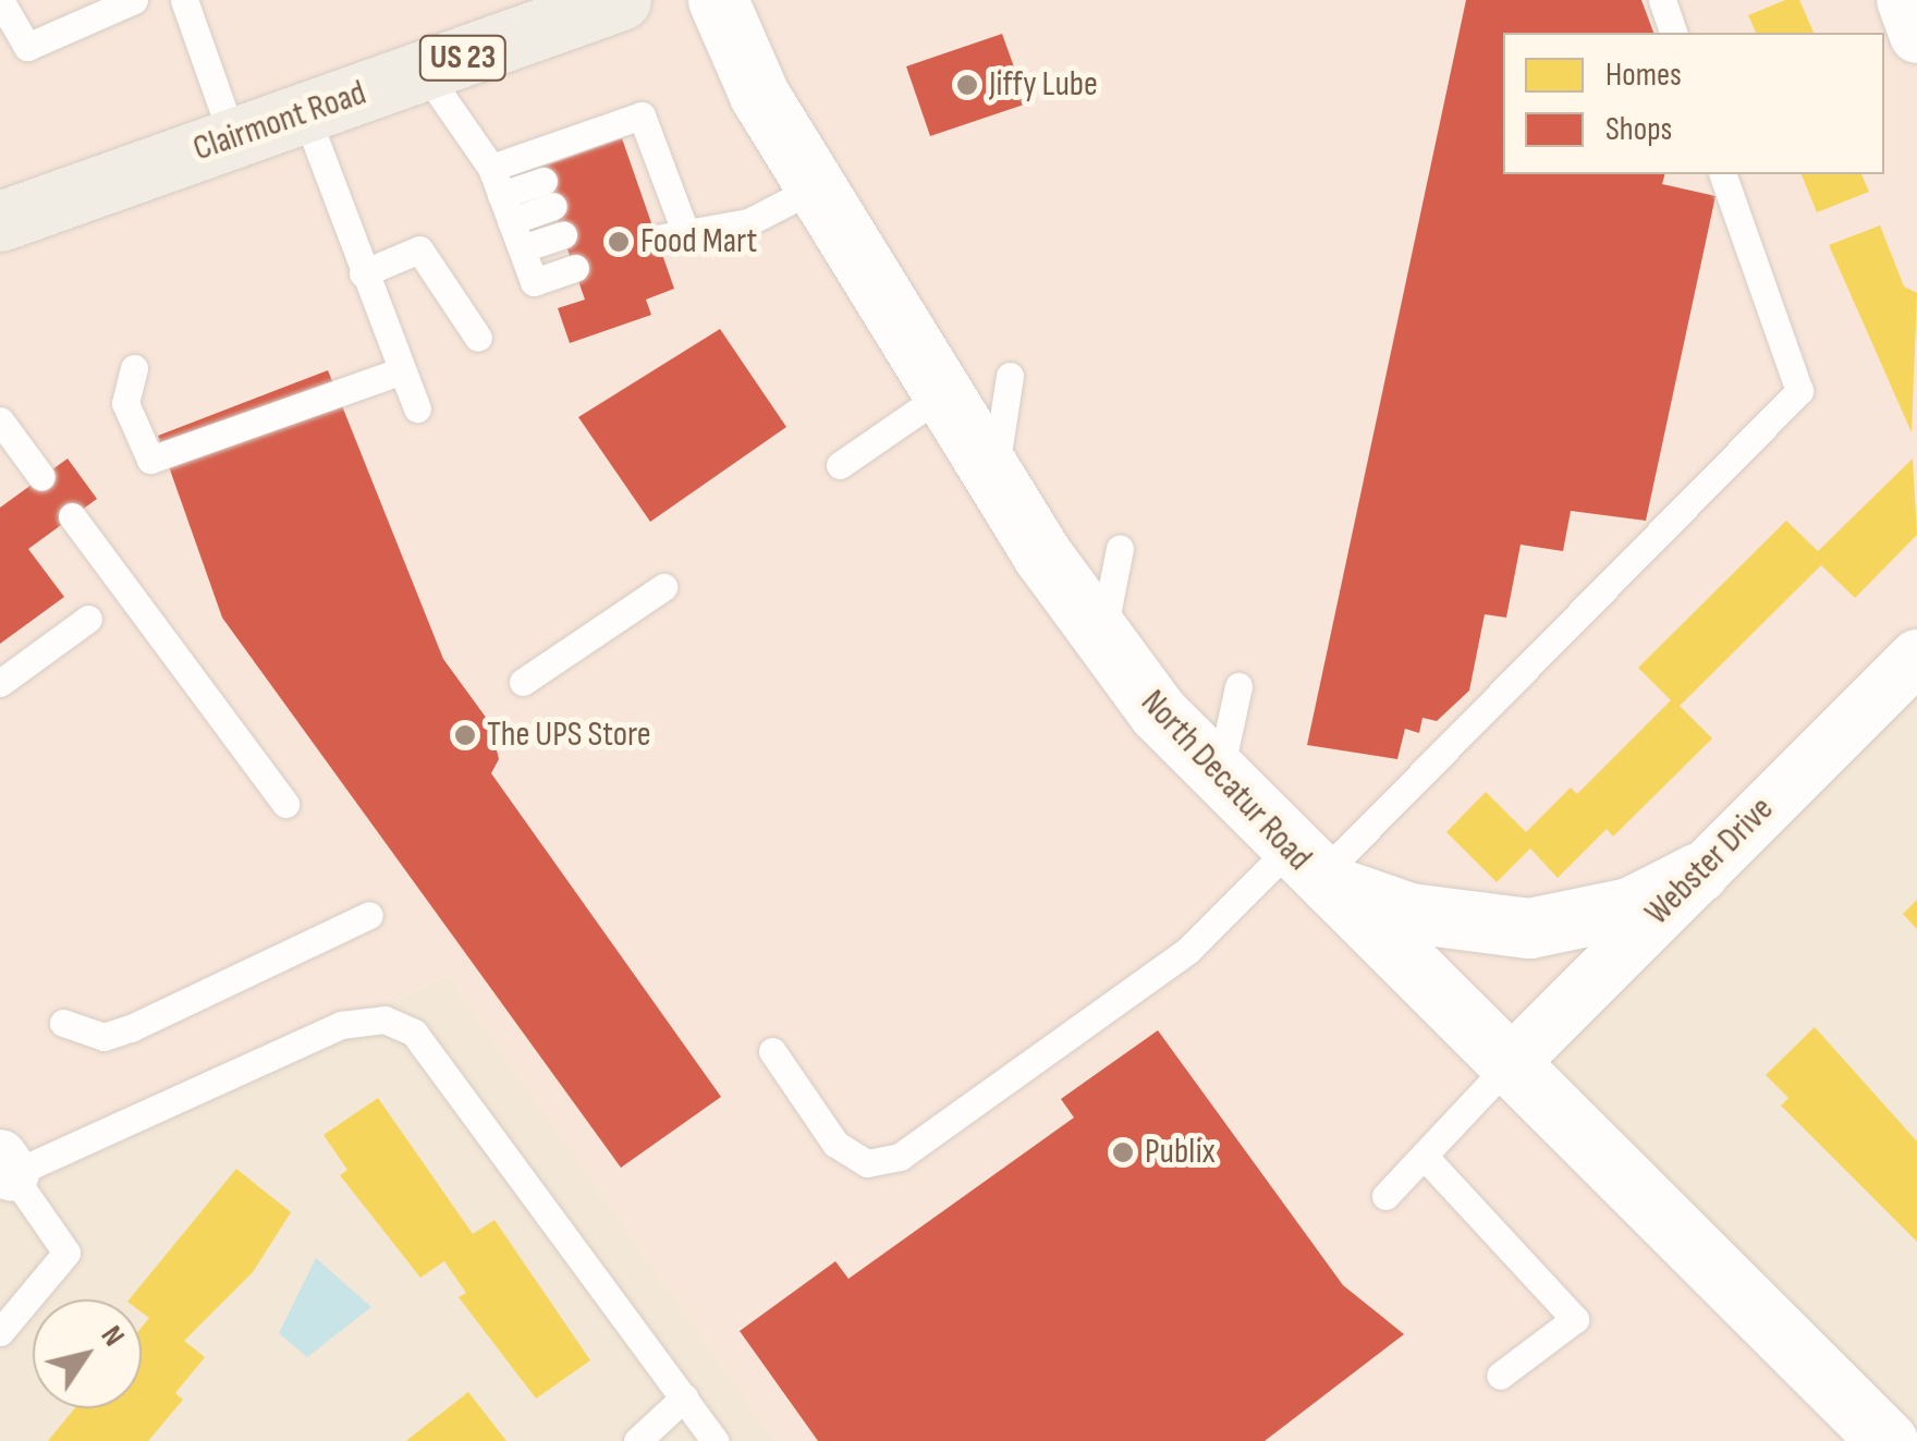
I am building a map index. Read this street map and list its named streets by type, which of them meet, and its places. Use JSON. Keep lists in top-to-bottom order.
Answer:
{
  "streets": {
    "main road": ["US 23", "Clairmont Road", "North Decatur Road"],
    "street": ["Webster Drive"]
  },
  "crossings": [
    ["North Decatur Road", "Webster Drive"]
  ],
  "places": [
    "Jiffy Lube",
    "Food Mart",
    "The UPS Store",
    "Publix"
  ],
  "legend": ["Homes", "Shops"],
  "north": "top right"
}
